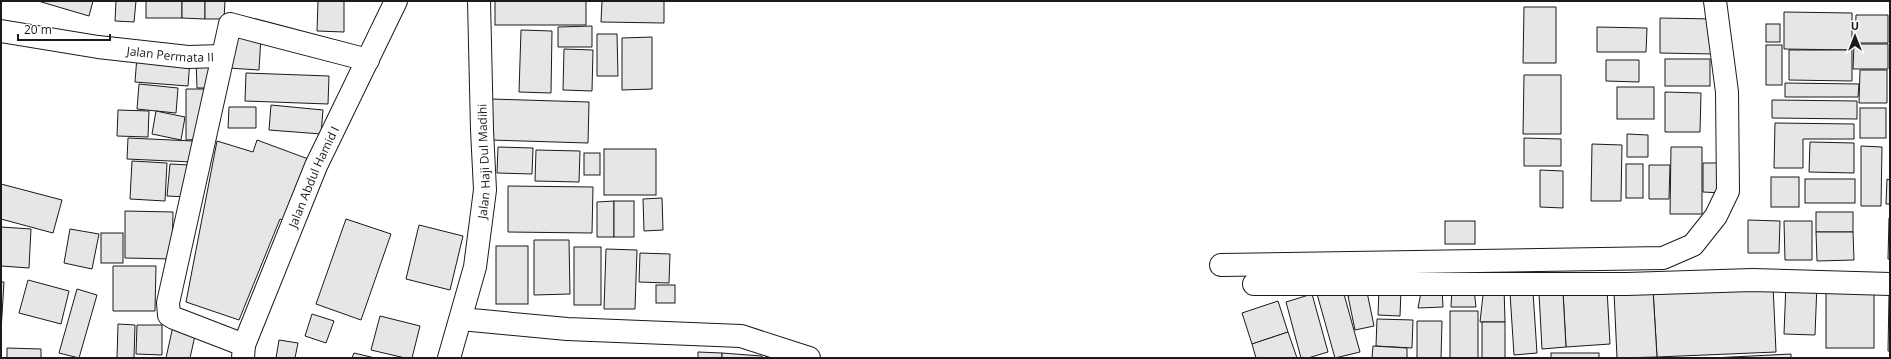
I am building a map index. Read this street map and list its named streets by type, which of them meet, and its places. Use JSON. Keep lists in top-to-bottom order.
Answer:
{
  "streets": {
    "street": ["Jalan Permata II", "Jalan Haji Dul Madihi", "Jalan Abdul Hamid I"]
  },
  "scale_bar": "20 m",
  "north": "top"
}
